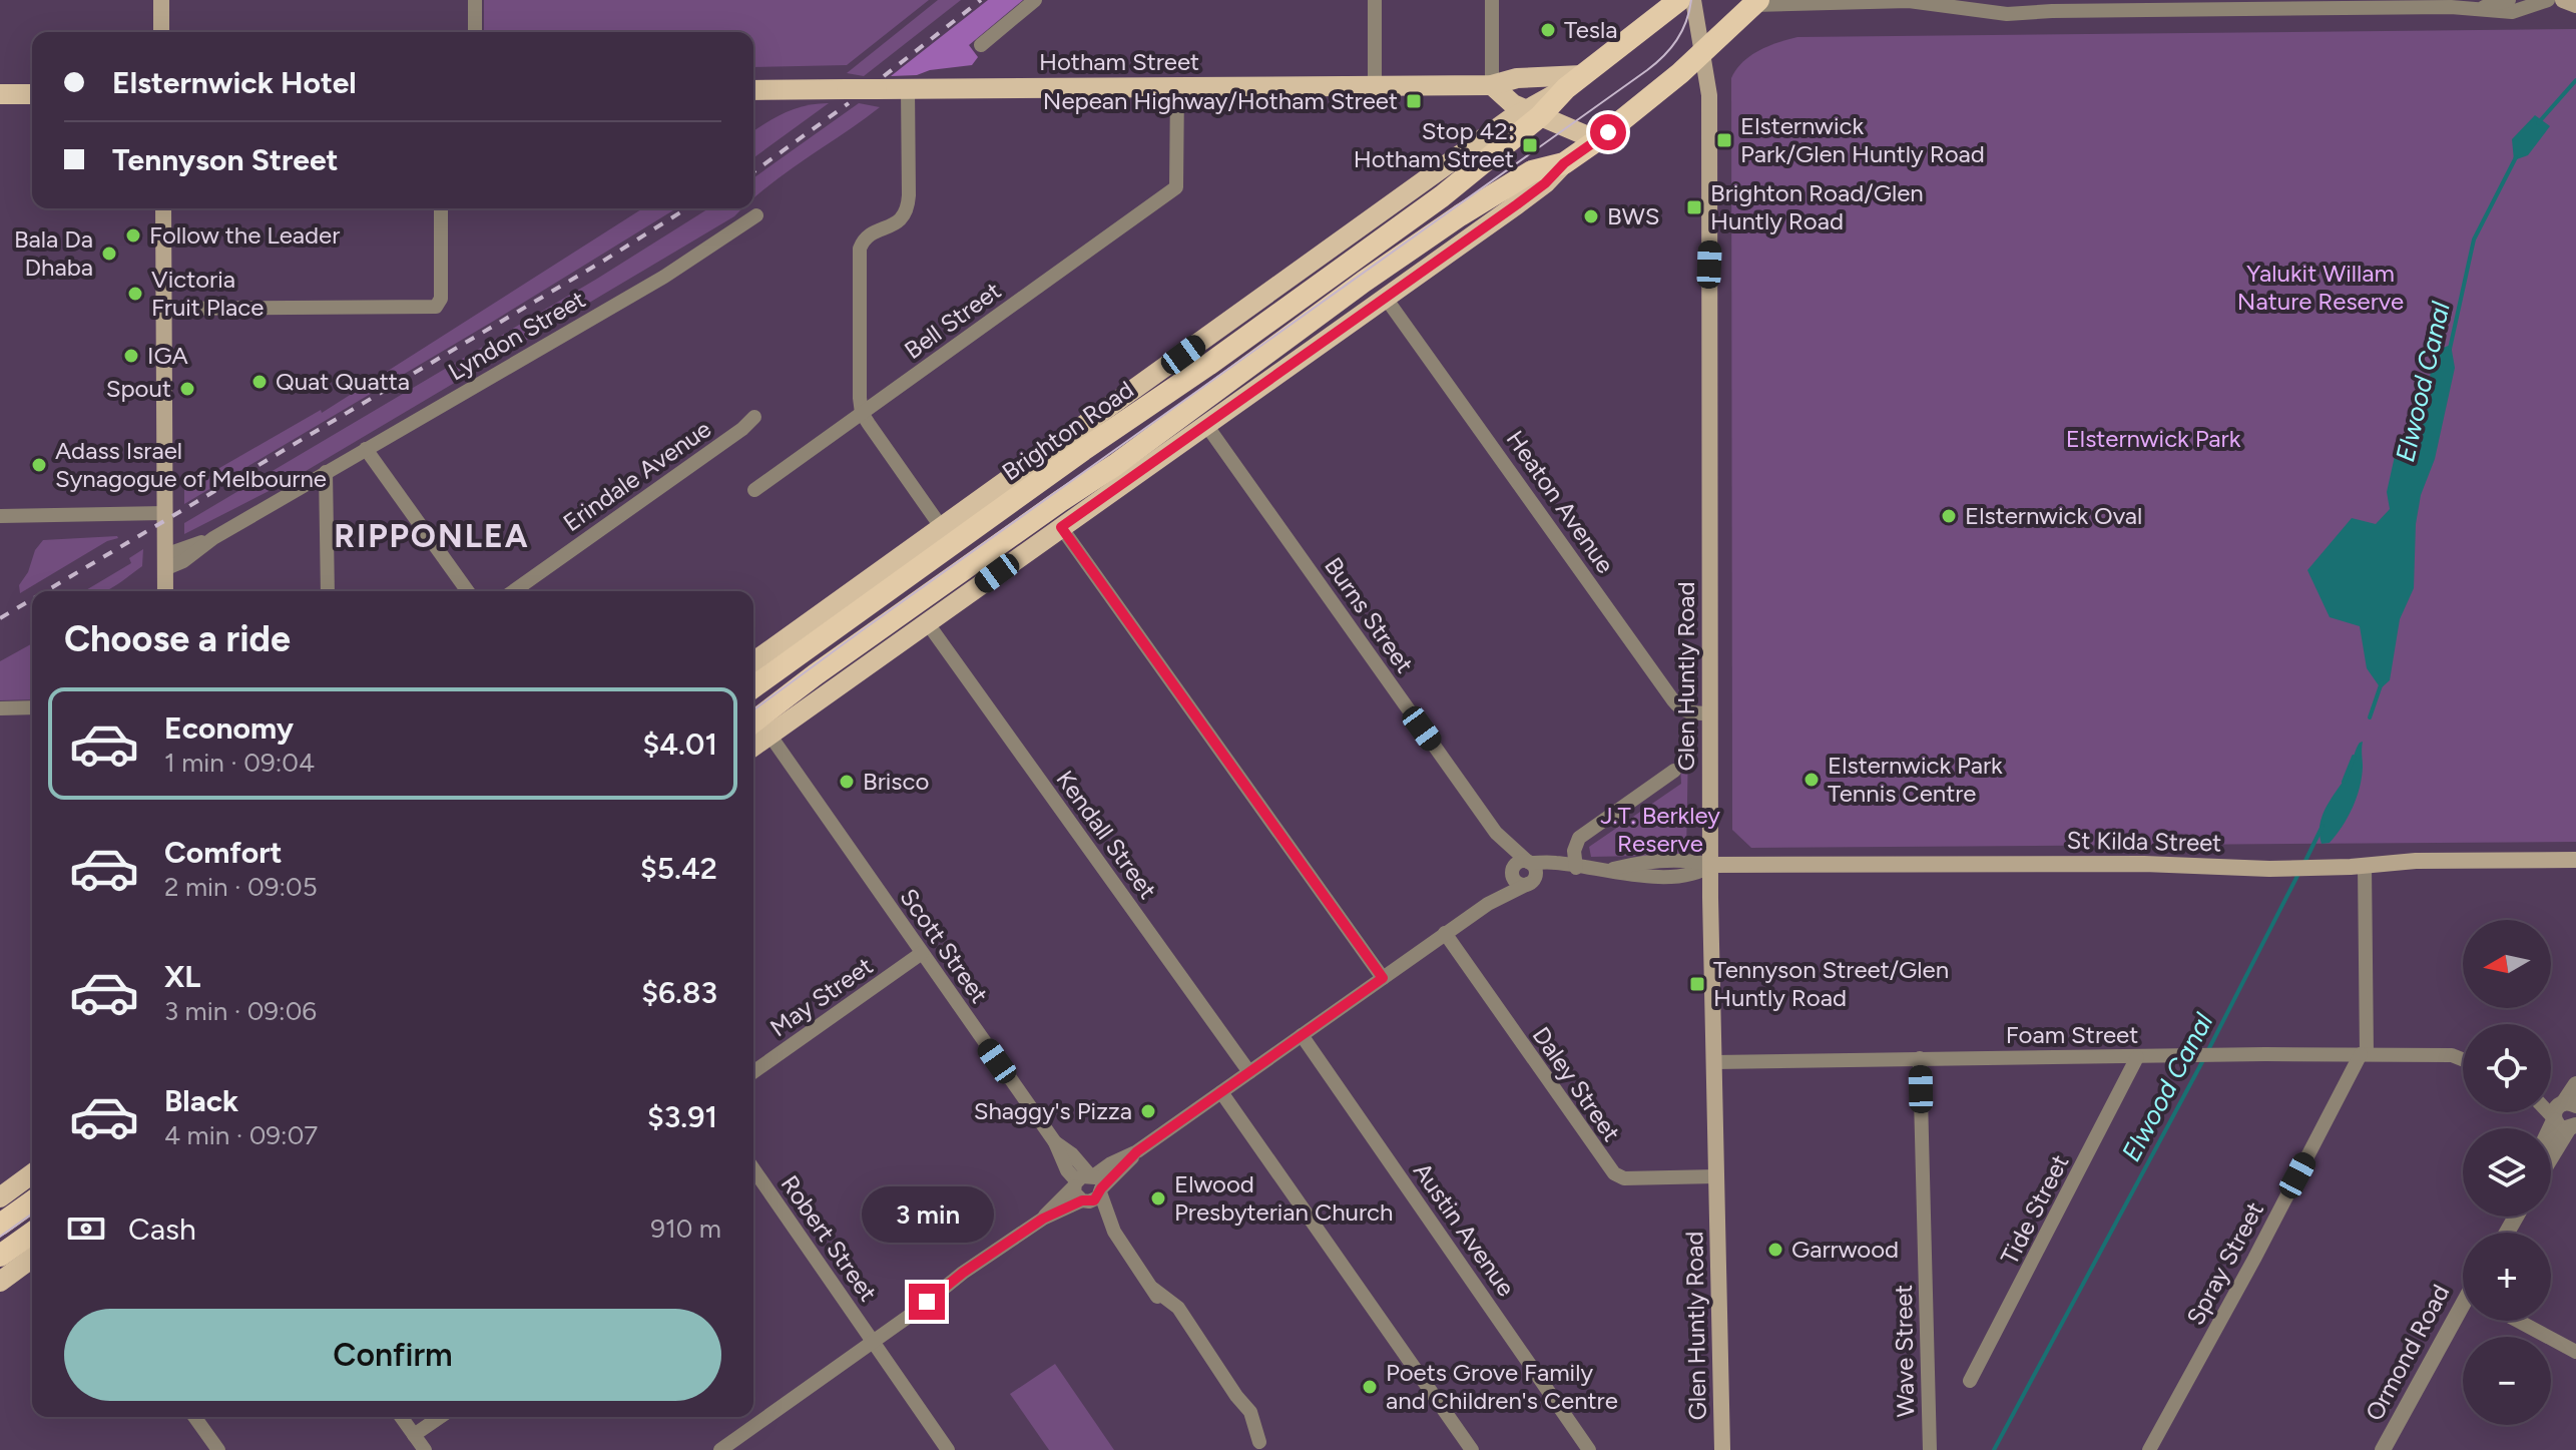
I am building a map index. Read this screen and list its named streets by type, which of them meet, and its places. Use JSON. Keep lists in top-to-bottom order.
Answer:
{
  "streets": {
    "highway": ["Brighton Road"],
    "main road": ["Hotham Street", "Glen Huntly Road", "St Kilda Street"],
    "street": [
      "Bell Street",
      "Lyndon Street",
      "Erindale Avenue",
      "Heaton Avenue",
      "Burns Street",
      "Kendall Street",
      "Scott Street",
      "May Street",
      "Foam Street",
      "Daley Street",
      "Tide Street",
      "Austin Avenue",
      "Robert Street",
      "Spray Street",
      "Wave Street",
      "Ormond Road"
    ]
  },
  "crossings": [
    ["Hotham Street", "Bell Street"],
    ["Hotham Street", "Brighton Road"],
    ["Heaton Avenue", "Glen Huntly Road"],
    ["Glen Huntly Road", "St Kilda Street"],
    ["Glen Huntly Road", "Foam Street"],
    ["Glen Huntly Road", "Daley Street"],
    ["St Kilda Street", "Spray Street"],
    ["Scott Street", "May Street"],
    ["Foam Street", "Tide Street"],
    ["Foam Street", "Spray Street"],
    ["Foam Street", "Wave Street"]
  ],
  "districts": ["RIPPONLEA"],
  "water": ["Elwood Canal"],
  "parks": ["Yalukit Willam Nature Reserve", "Elsternwick Park", "J.T. Berkley Reserve"],
  "places": {
    "other": [
      "Tesla",
      "BWS",
      "Follow the Leader",
      "Bala Da Dhaba",
      "Victoria Fruit Place",
      "IGA",
      "Quat Quatta",
      "Spout",
      "Adass Israel Synagogue of Melbourne",
      "Elsternwick Oval",
      "Elsternwick Park Tennis Centre",
      "Brisco",
      "Shaggy's Pizza",
      "Elwood Presbyterian Church",
      "Garrwood",
      "Poets Grove Family and Children's Centre"
    ],
    "transit": [
      "Nepean Highway/Hotham Street",
      "Elsternwick Park/Glen Huntly Road",
      "Stop 42: Hotham Street",
      "Brighton Road/Glen Huntly Road",
      "Tennyson Street/Glen Huntly Road"
    ]
  },
  "north": "left",
  "page": {
    "banner": ["Elsternwick Hotel", "Tennyson Street"],
    "heading": "Choose a ride",
    "list": [
      {
        "name": "Economy",
        "note": "1 min · 09:04",
        "value": "$4.01"
      },
      {
        "name": "Comfort",
        "note": "2 min · 09:05",
        "value": "$5.42"
      },
      {
        "name": "XL",
        "note": "3 min · 09:06",
        "value": "$6.83"
      },
      {
        "name": "Black",
        "note": "4 min · 09:07",
        "value": "$3.91"
      }
    ],
    "map_buttons": ["+", "−"],
    "pay": ["Cash", "910 m"],
    "bubble": "3 min",
    "buttons": "Confirm"
  }
}
